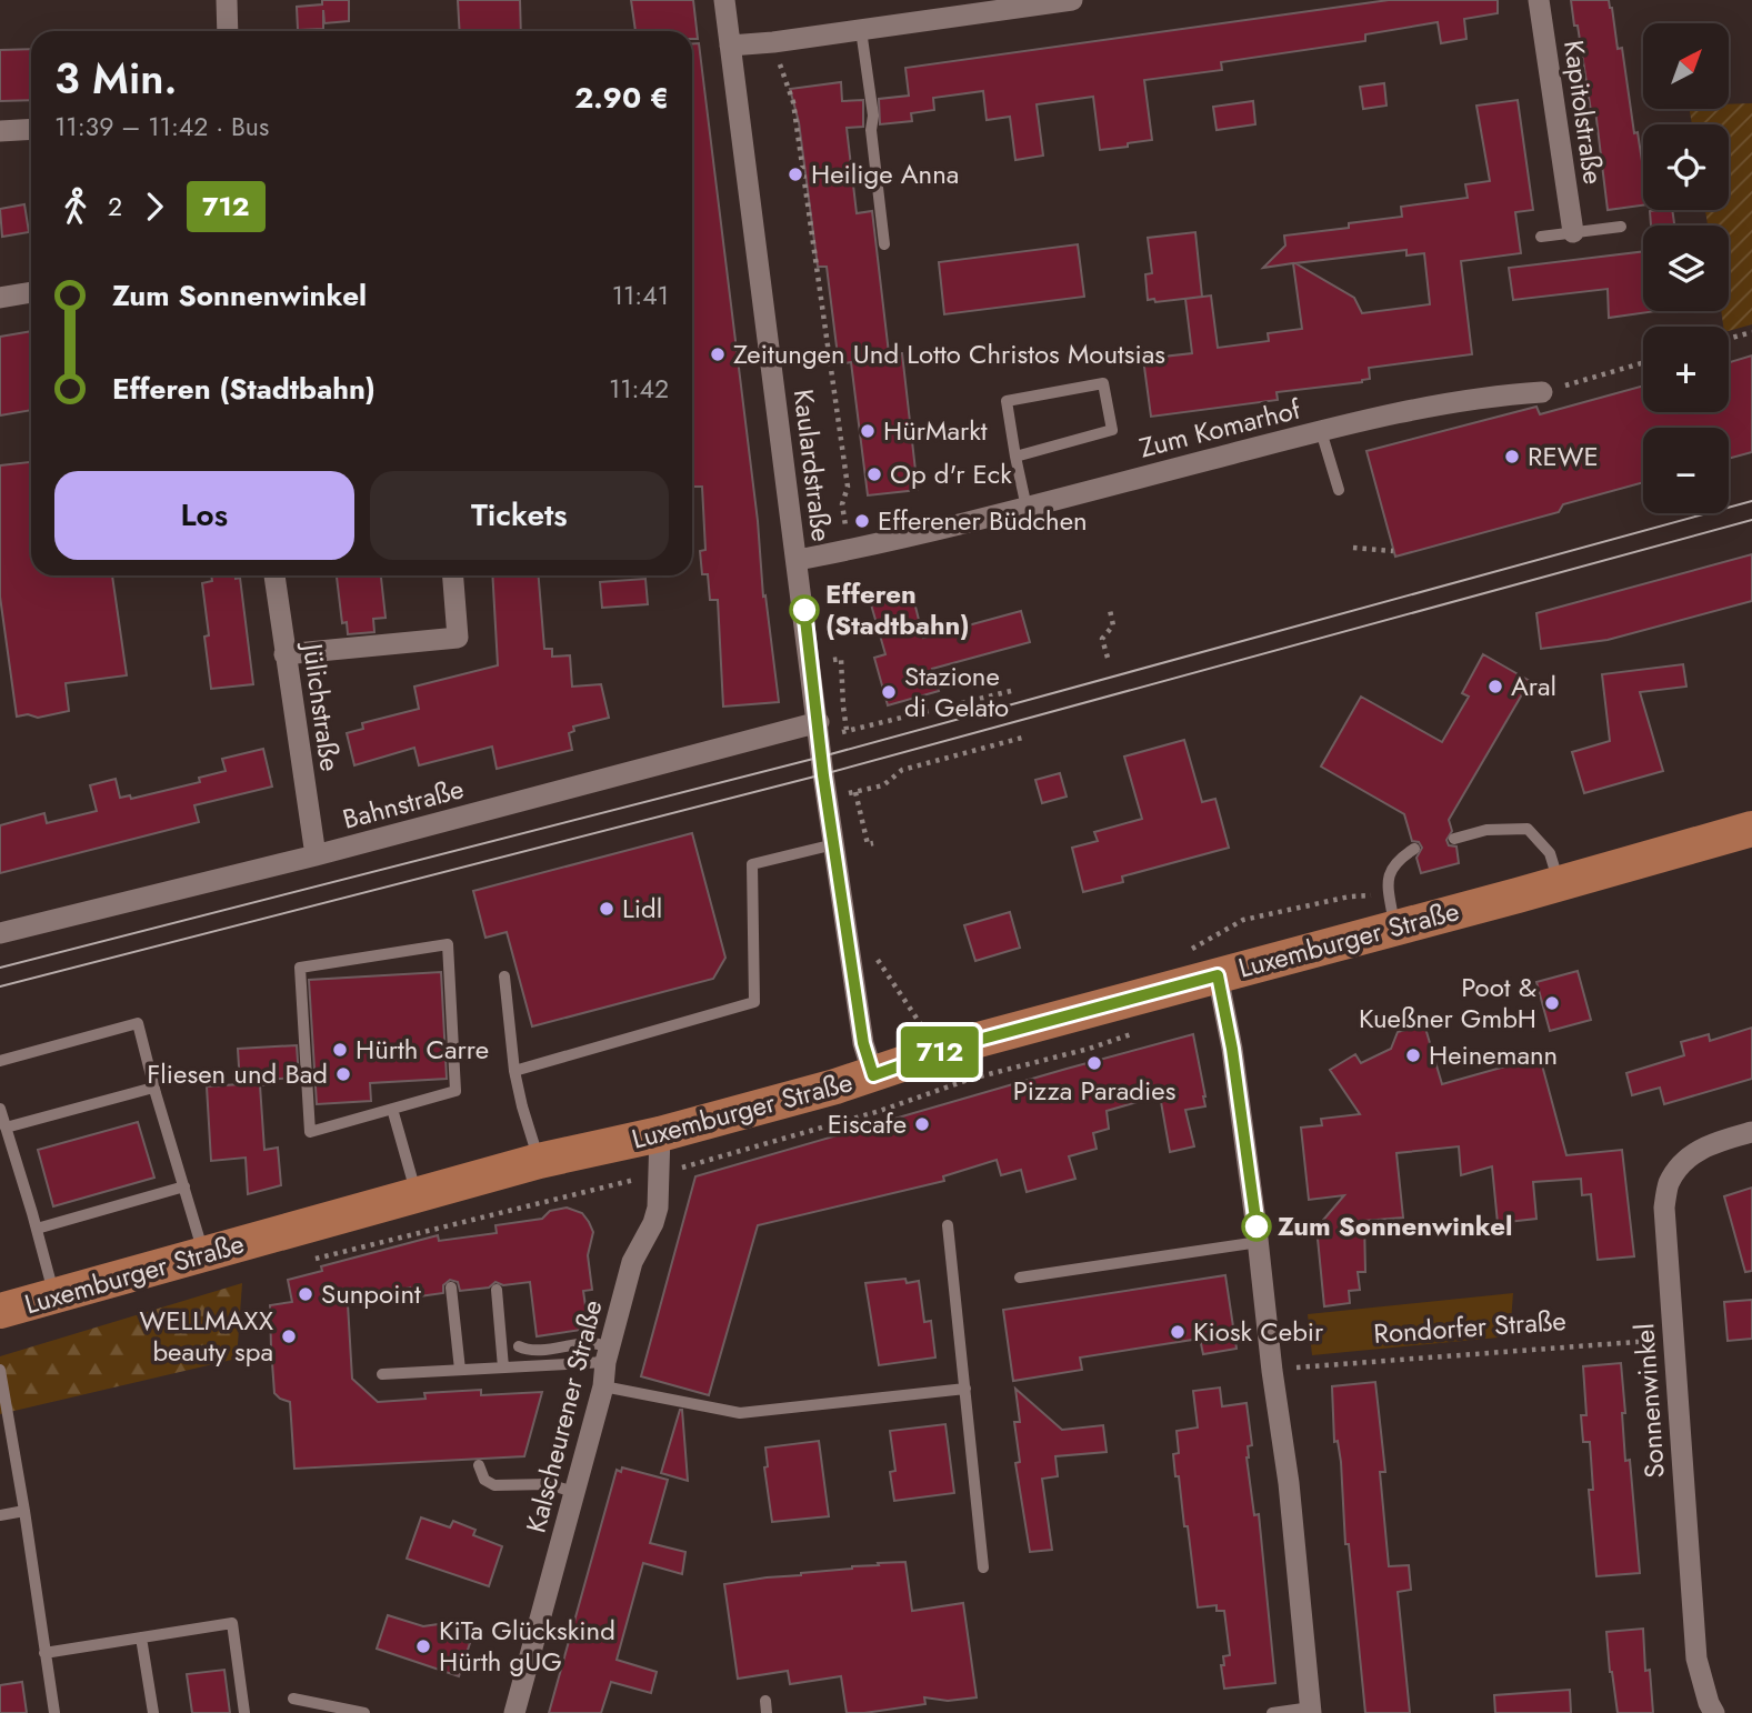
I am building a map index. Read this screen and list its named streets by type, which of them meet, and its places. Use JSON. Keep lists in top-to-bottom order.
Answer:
{
  "streets": {
    "main road": ["Luxemburger Straße"],
    "street": [
      "Kapitolstraße",
      "Zum Komarhof",
      "Kaulardstraße",
      "Jülichstraße",
      "Bahnstraße",
      "Sonnenwinkel",
      "Kalscheurener Straße"
    ],
    "path": ["Rondorfer Straße"]
  },
  "crossings": [
    ["Zum Komarhof", "Kaulardstraße"],
    ["Kaulardstraße", "Bahnstraße"],
    ["Kaulardstraße", "Luxemburger Straße"],
    ["Jülichstraße", "Bahnstraße"],
    ["Luxemburger Straße", "Kalscheurener Straße"],
    ["Rondorfer Straße", "Sonnenwinkel"]
  ],
  "places": [
    "Heilige Anna",
    "Zeitungen Und Lotto Christos Moutsias",
    "HürMarkt",
    "REWE",
    "Op d'r Eck",
    "Efferener Büdchen",
    "Efferen (Stadtbahn)",
    "Aral",
    "Stazione di Gelato",
    "Lidl",
    "Poot & Kueßner GmbH",
    "Hürth Carre",
    "Heinemann",
    "Pizza Paradies",
    "Fliesen und Bad",
    "Eiscafe",
    "Zum Sonnenwinkel",
    "Sunpoint",
    "Kiosk Cebir",
    "WELLMAXX beauty spa",
    "KiTa Glückskind Hürth gUG"
  ],
  "lines": ["bus line 712"],
  "north": "top right",
  "page": {
    "on_map": "712",
    "map_buttons": ["+", "−"],
    "heading": ["3 Min.", "11:39 – 11:42 · Bus", "2.90 €"],
    "legs": ["2", "712"],
    "list": [
      {
        "name": "Zum Sonnenwinkel",
        "value": "11:41"
      },
      {
        "name": "Efferen (Stadtbahn)",
        "value": "11:42"
      }
    ],
    "buttons": ["Los", "Tickets"]
  }
}
